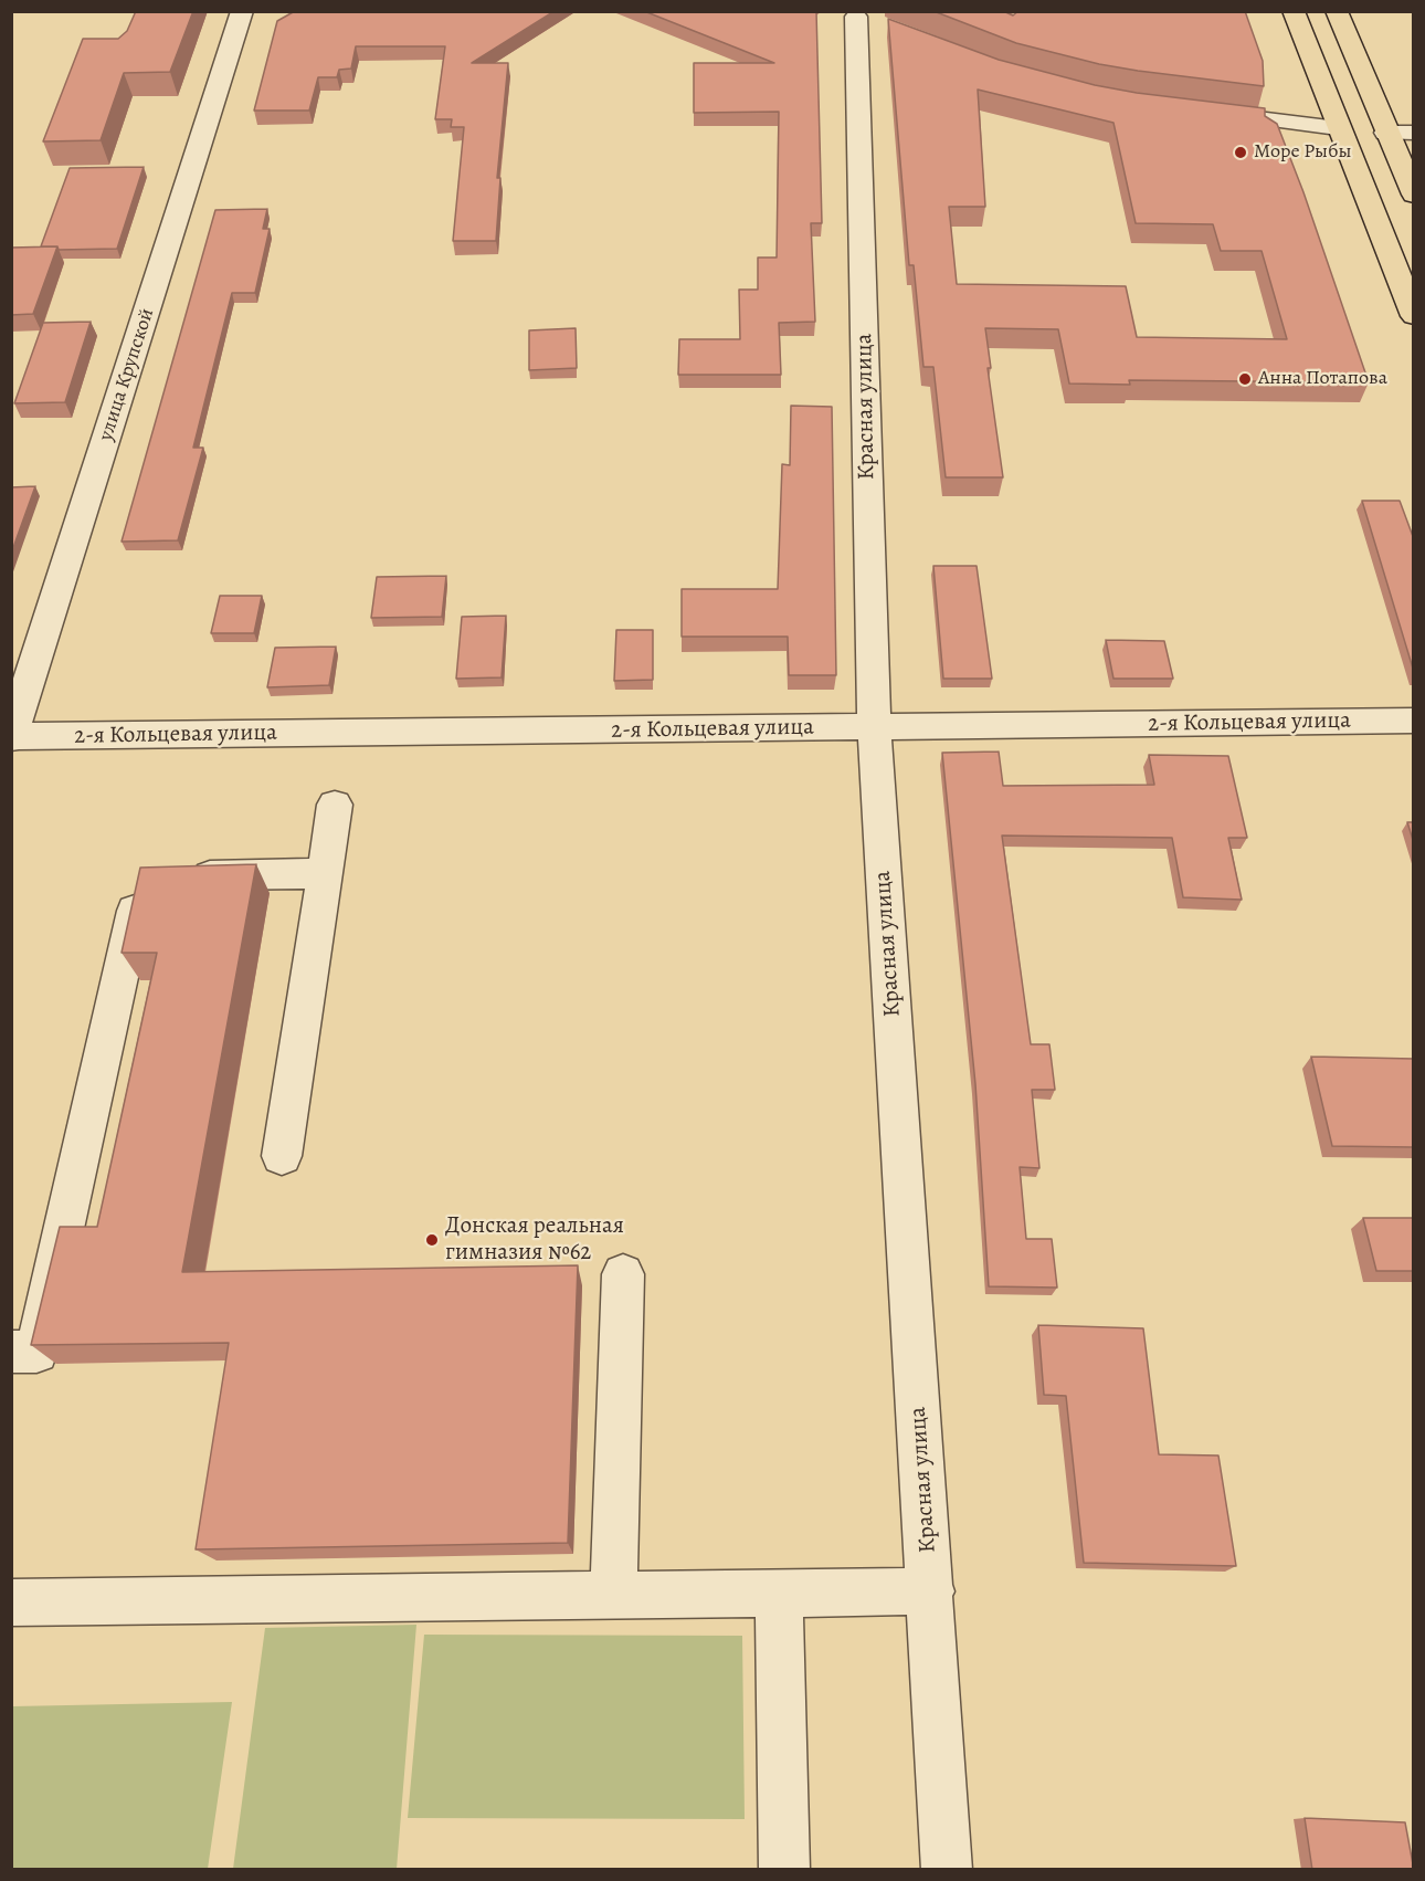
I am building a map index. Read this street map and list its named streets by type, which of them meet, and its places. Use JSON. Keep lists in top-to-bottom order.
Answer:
{
  "streets": {
    "street": ["улица Крупской", "Красная улица", "2-я Кольцевая улица"]
  },
  "crossings": [
    ["улица Крупской", "2-я Кольцевая улица"],
    ["Красная улица", "2-я Кольцевая улица"]
  ],
  "places": ["Море Рыбы", "Анна Потапова", "Донская реальная гимназия №62"]
}
